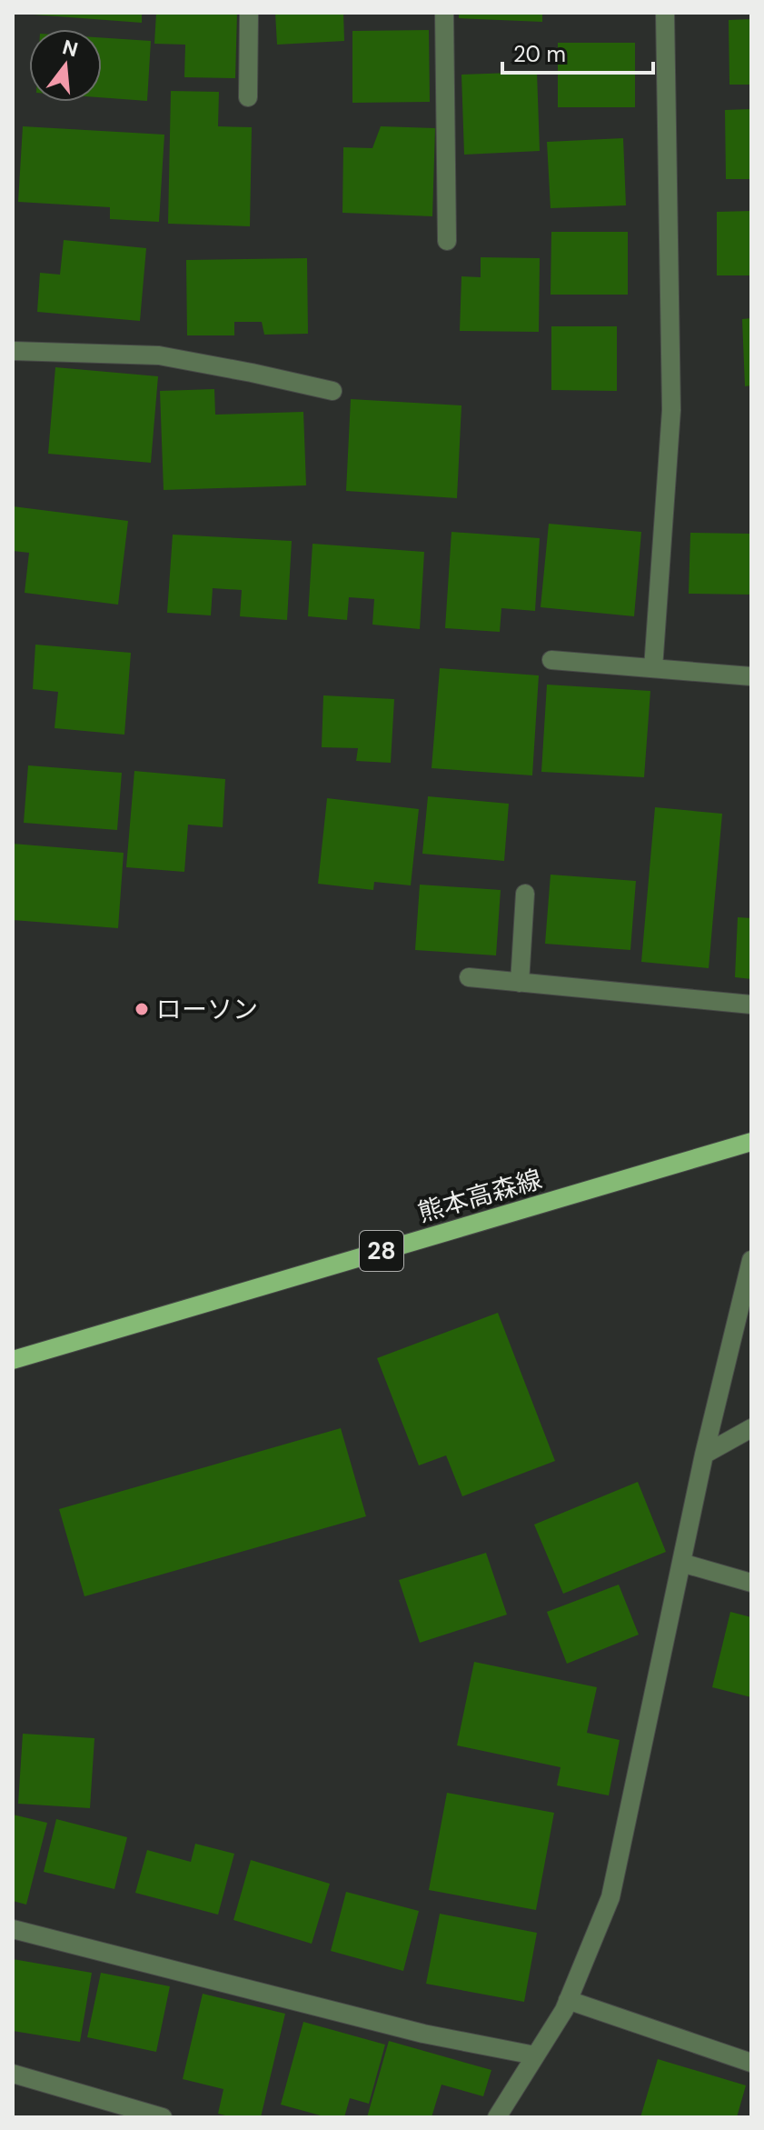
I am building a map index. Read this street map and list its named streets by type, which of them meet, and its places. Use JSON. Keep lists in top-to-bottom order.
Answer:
{
  "streets": {
    "main road": ["熊本高森線", "28"]
  },
  "places": ["ローソン"],
  "scale_bar": "20 m",
  "north": "top"
}
